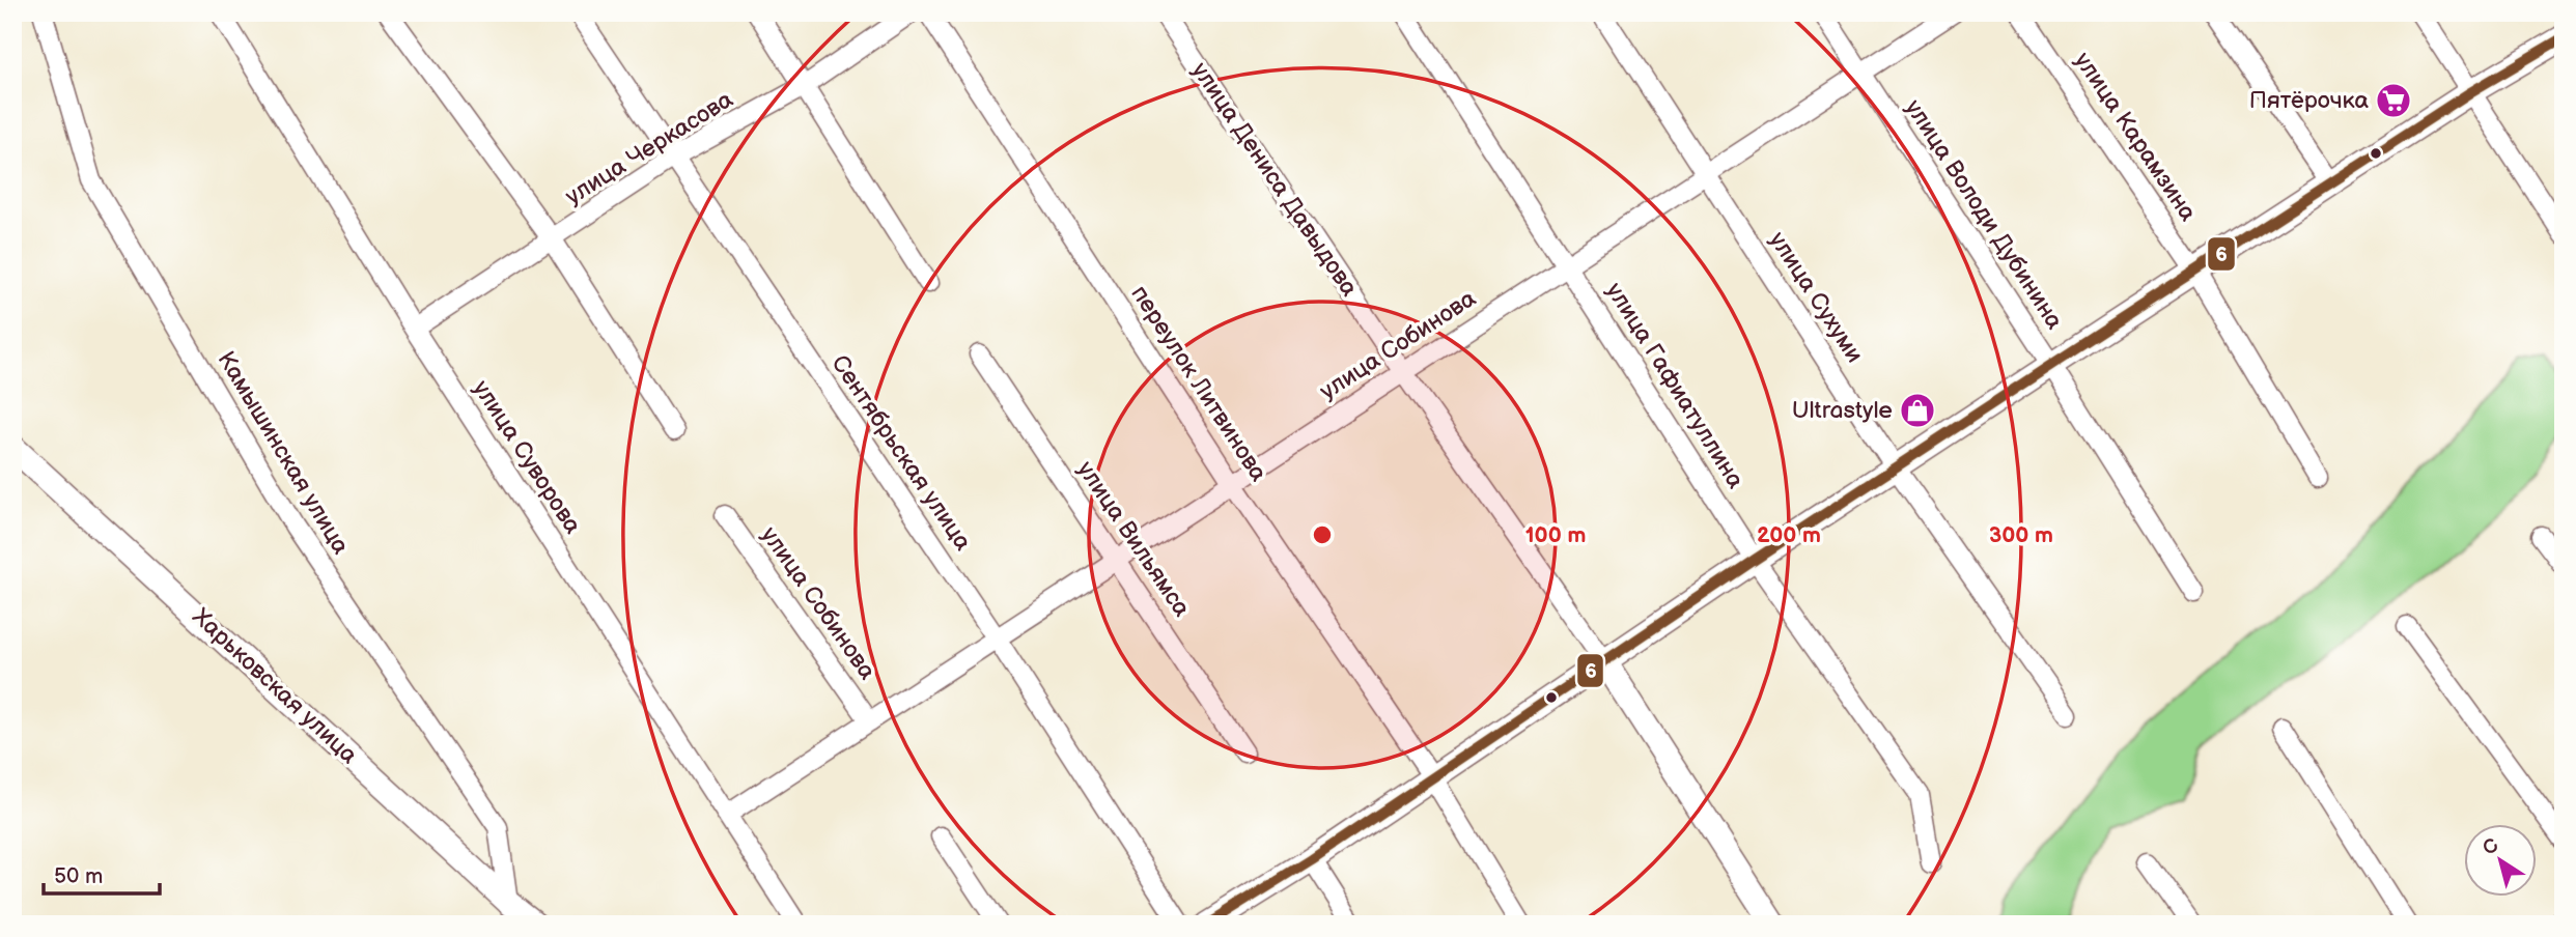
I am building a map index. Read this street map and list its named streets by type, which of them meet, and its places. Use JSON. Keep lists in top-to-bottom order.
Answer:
{
  "streets": {
    "street": [
      "улица Карамзина",
      "улица Черкасова",
      "улица Дениса Давыдова",
      "улица Володи Дубинина",
      "улица Сухуми",
      "улица Собинова",
      "переулок Литвинова",
      "улица Гафиатуллина",
      "Камышинская улица",
      "Сентябрьская улица",
      "улица Суворова",
      "улица Вильямса",
      "Харьковская улица"
    ]
  },
  "crossings": [
    ["улица Черкасова", "Сентябрьская улица"],
    ["улица Черкасова", "улица Суворова"],
    ["улица Дениса Давыдова", "улица Собинова"],
    ["улица Володи Дубинина", "улица Собинова"],
    ["улица Сухуми", "улица Собинова"],
    ["улица Собинова", "переулок Литвинова"],
    ["улица Собинова", "улица Гафиатуллина"],
    ["улица Собинова", "Сентябрьская улица"],
    ["улица Собинова", "улица Суворова"],
    ["улица Собинова", "улица Вильямса"],
    ["Камышинская улица", "Харьковская улица"]
  ],
  "places": {
    "supermarket": ["Пятёрочка"],
    "shop": ["Ultrastyle"]
  },
  "lines": ["transit line 6"],
  "scale_bar": "50 m",
  "north": "top left",
  "rings": ["100 m", "200 m", "300 m"]
}
